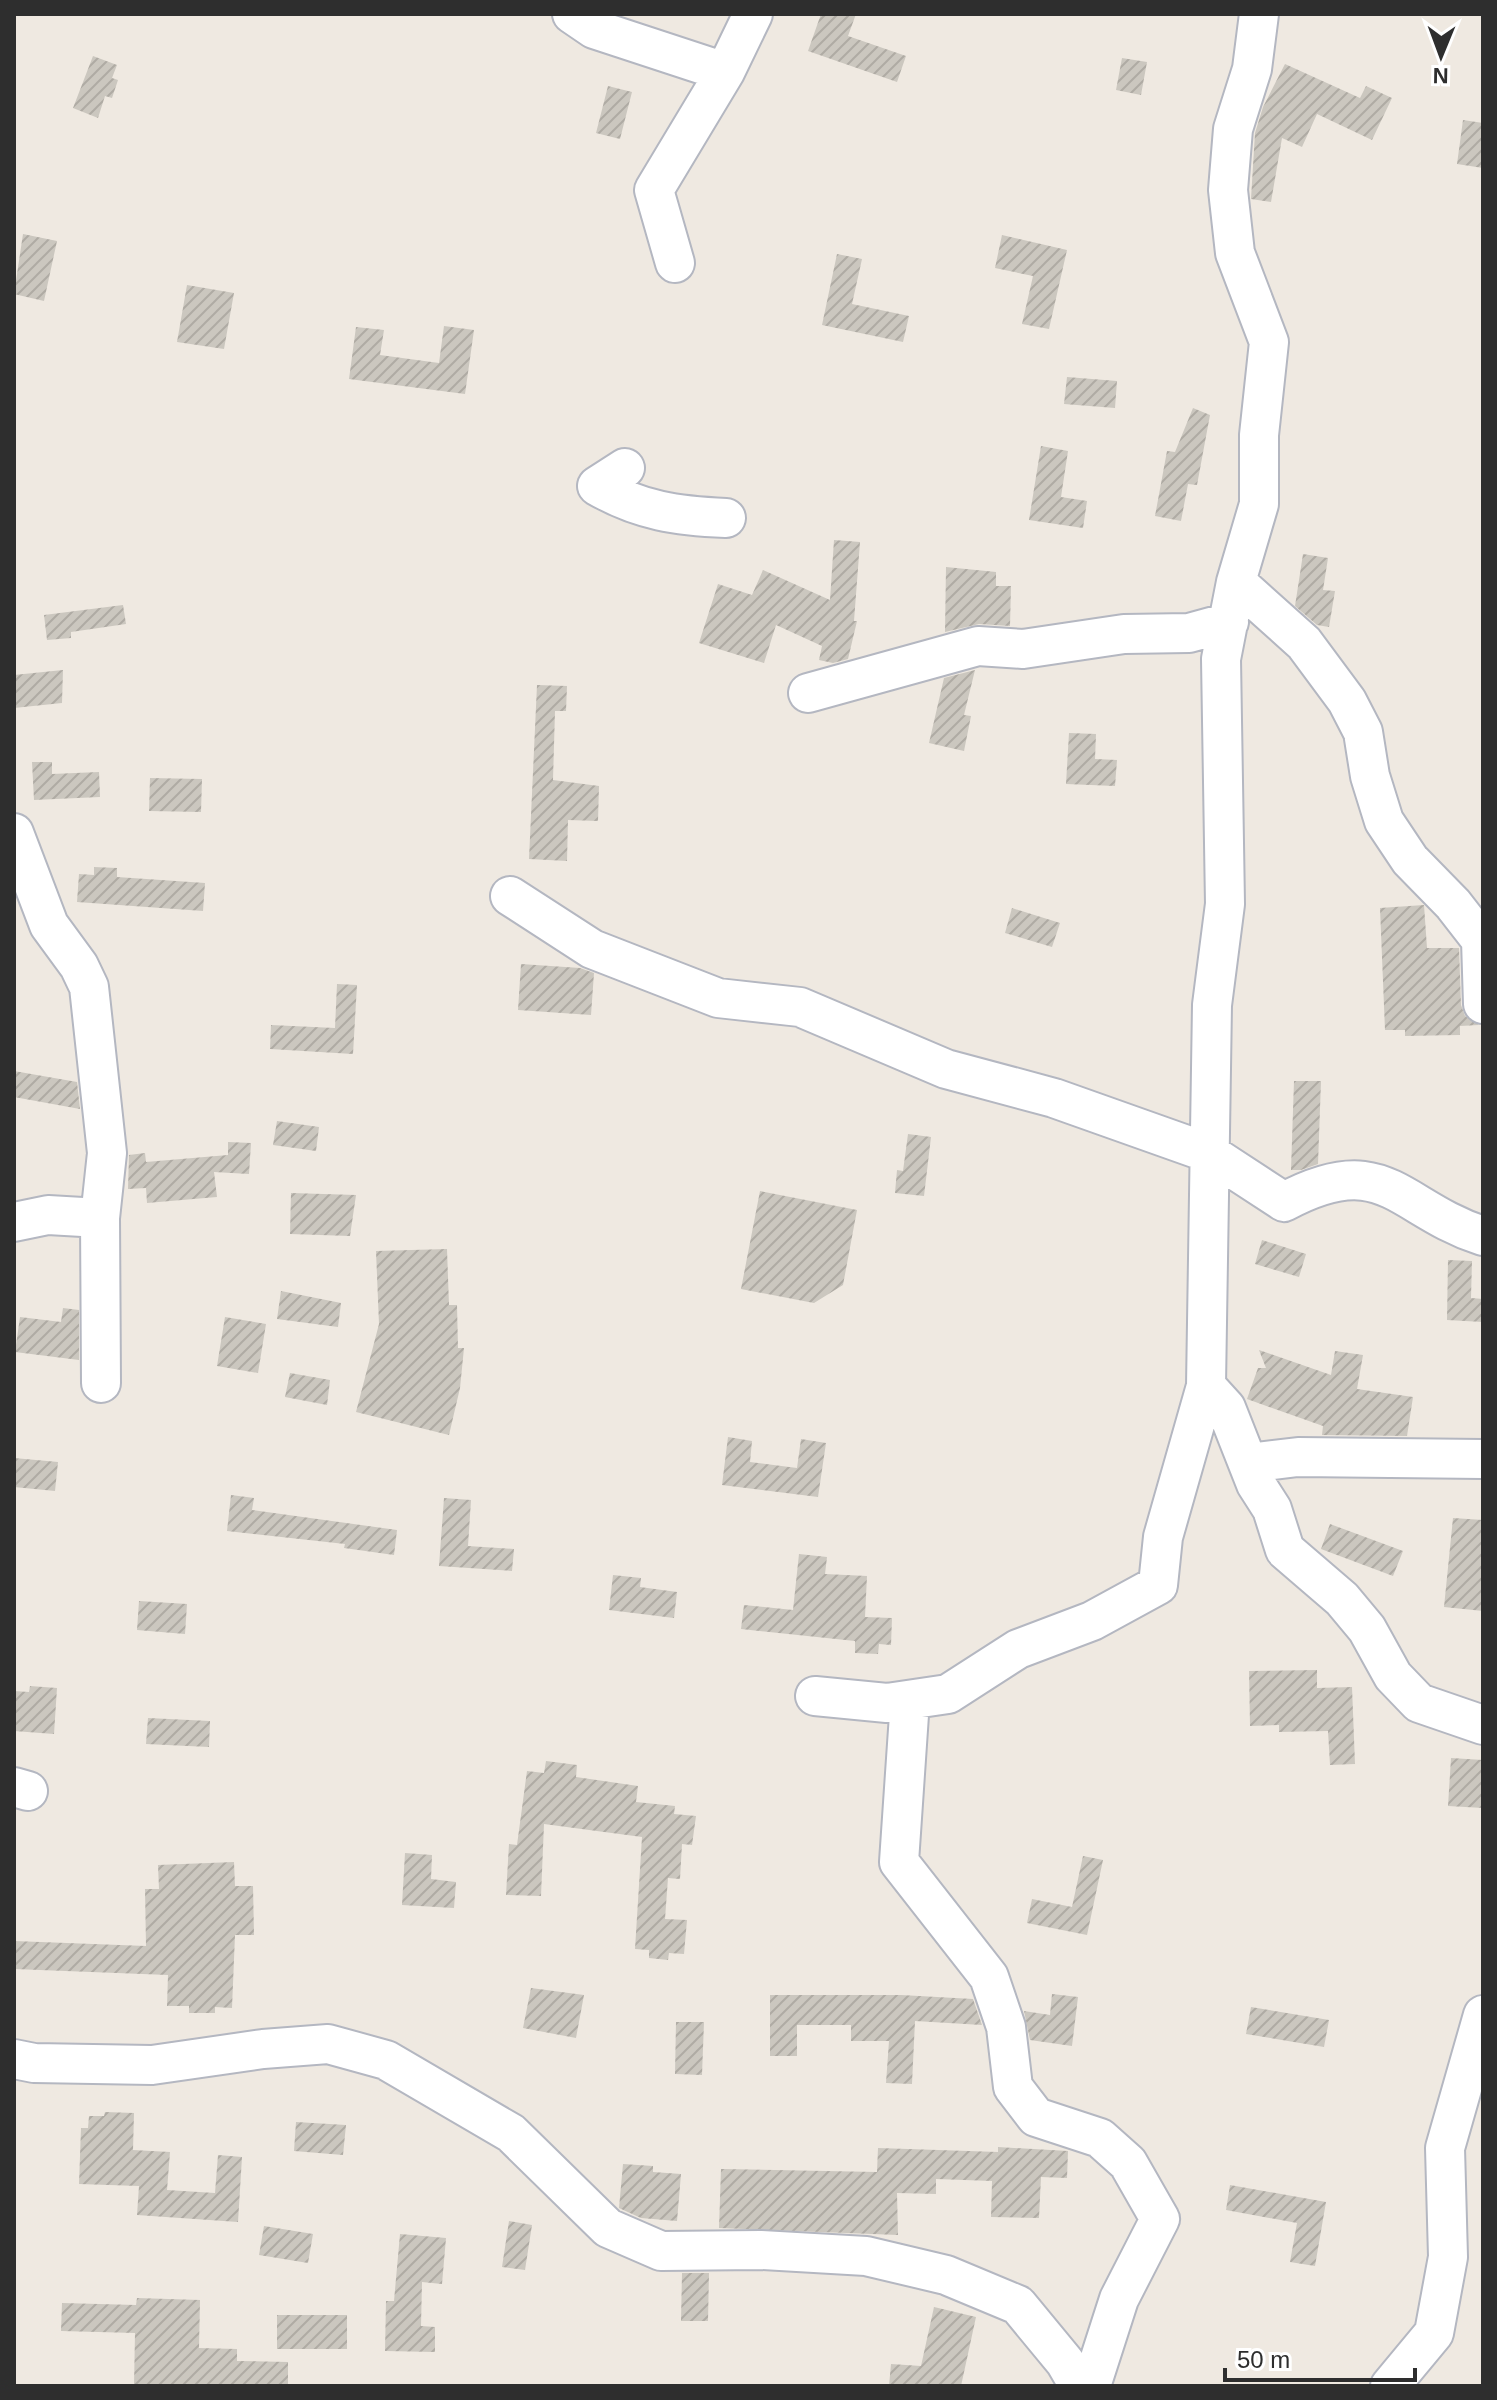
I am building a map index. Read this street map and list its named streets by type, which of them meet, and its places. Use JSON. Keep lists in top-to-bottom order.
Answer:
{
  "scale_bar": "50 m",
  "north": "bottom"
}
